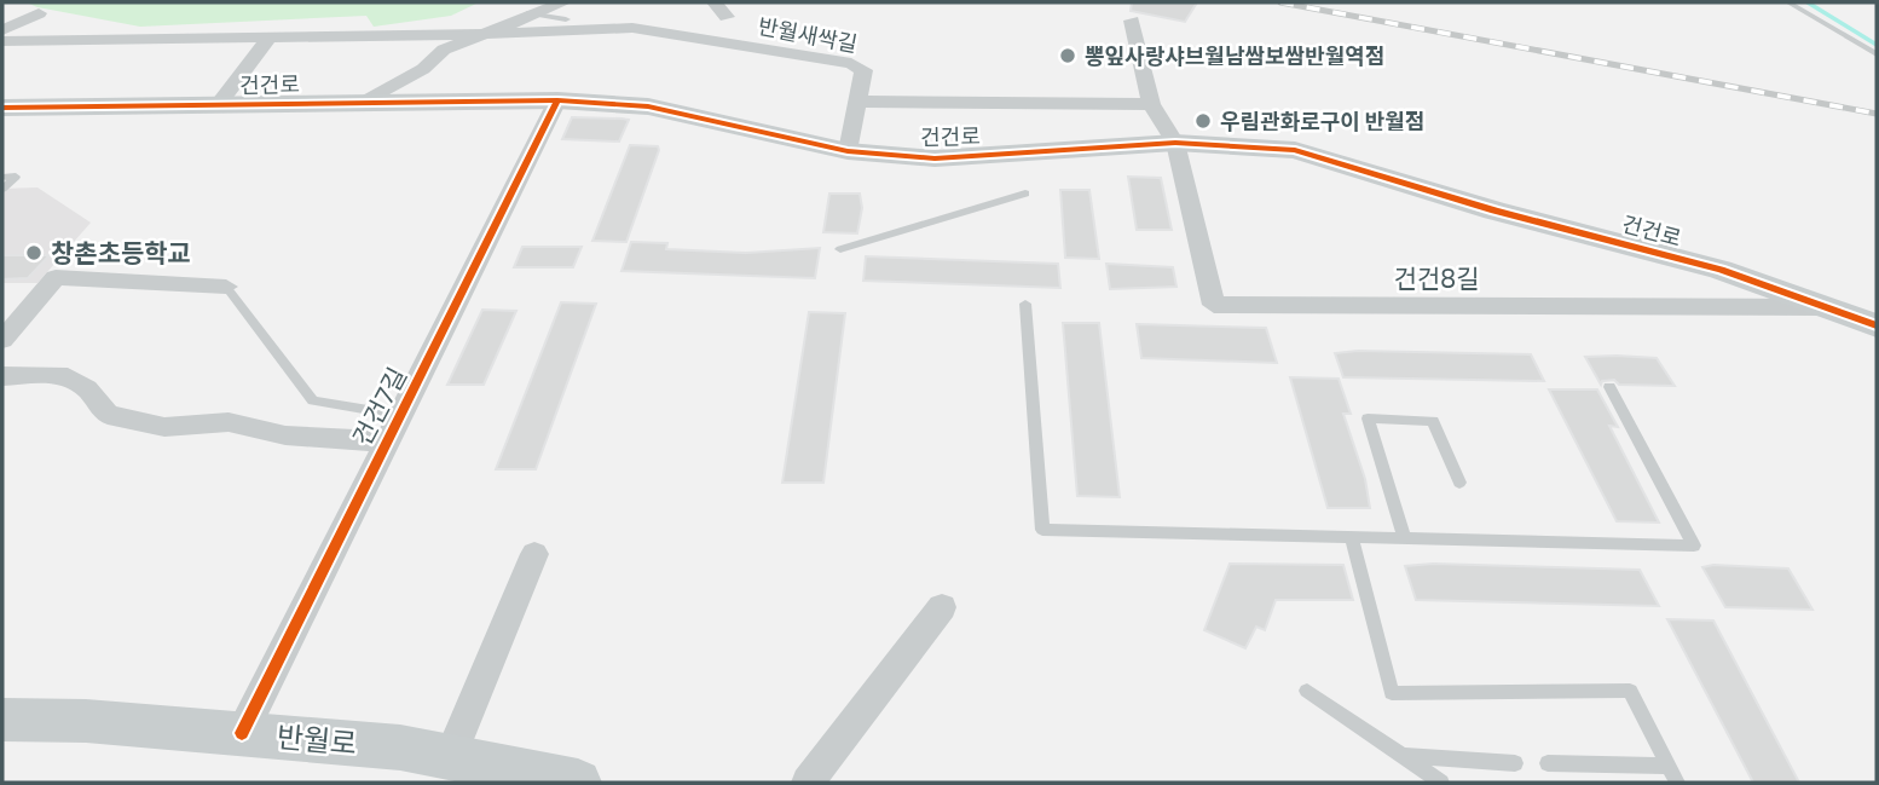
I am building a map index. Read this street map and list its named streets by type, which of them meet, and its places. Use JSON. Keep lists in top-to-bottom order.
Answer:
{
  "streets": {
    "street": [
      "반월새싹길",
      "건건로",
      "건건8길",
      "건건7길",
      "반월로"
    ]
  },
  "crossings": [
    ["반월새싹길", "건건로"],
    ["건건로", "건건8길"],
    ["건건로", "건건7길"],
    ["건건7길", "반월로"]
  ],
  "places": ["뽕잎사랑샤브월남쌈보쌈반월역점", "우림관화로구이 반월점", "창촌초등학교"]
}
